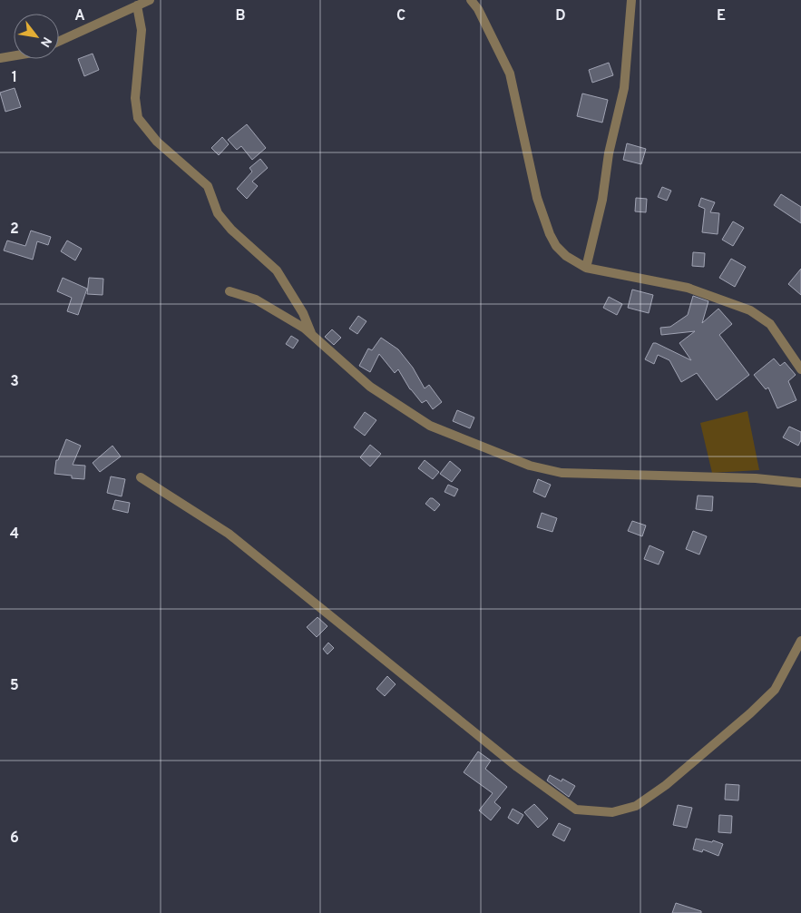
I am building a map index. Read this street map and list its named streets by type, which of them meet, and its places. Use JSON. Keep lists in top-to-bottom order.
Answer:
{
  "north": "bottom right",
  "grid": {
    "columns": [
      "A",
      "B",
      "C",
      "D",
      "E"
    ],
    "rows": [
      "1",
      "2",
      "3",
      "4",
      "5",
      "6"
    ]
  }
}
